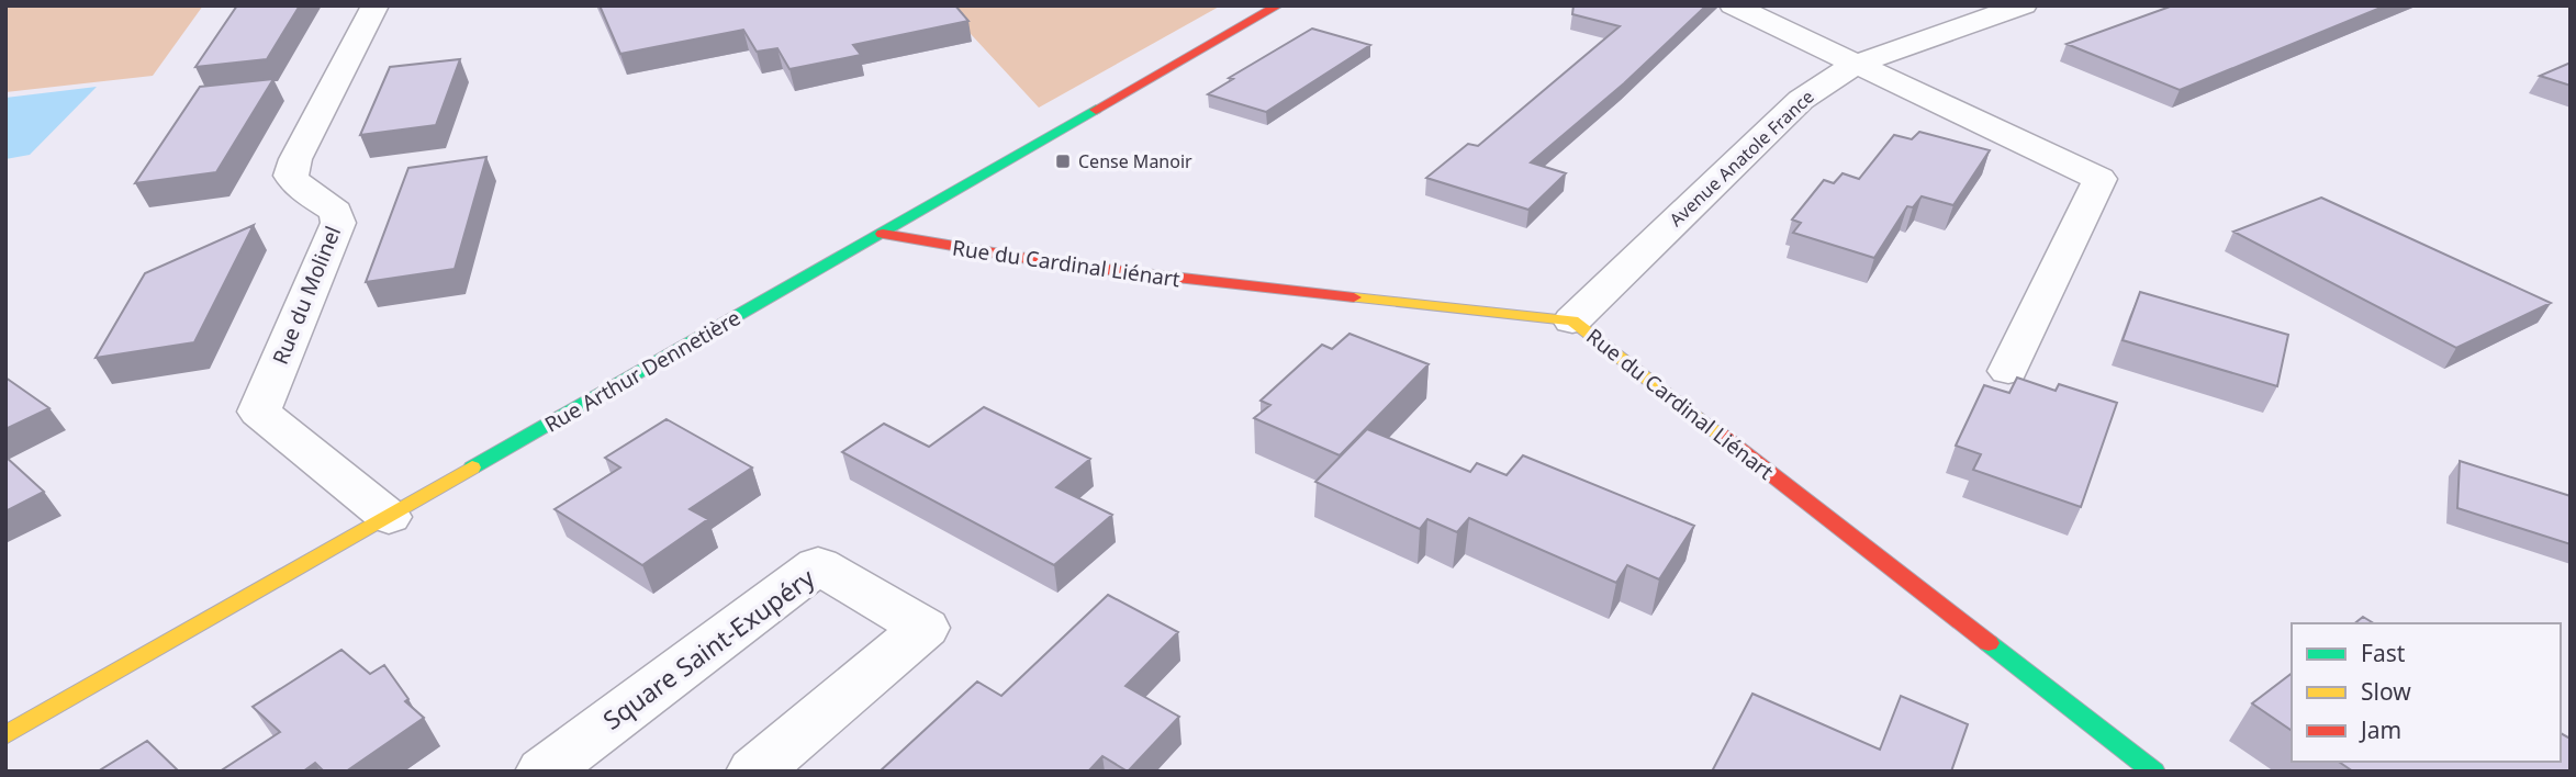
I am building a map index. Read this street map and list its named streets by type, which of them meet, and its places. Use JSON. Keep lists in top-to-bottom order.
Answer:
{
  "streets": {
    "street": [
      "Avenue Anatole France",
      "Rue du Cardinal Liénart",
      "Rue du Molinel",
      "Rue Arthur Dennetière",
      "Square Saint-Exupéry"
    ]
  },
  "crossings": [
    ["Avenue Anatole France", "Rue du Cardinal Liénart"],
    ["Rue du Cardinal Liénart", "Rue Arthur Dennetière"],
    ["Rue du Molinel", "Rue Arthur Dennetière"]
  ],
  "places": {
    "transit": ["Cense Manoir"]
  },
  "legend": ["Fast", "Slow", "Jam"]
}
